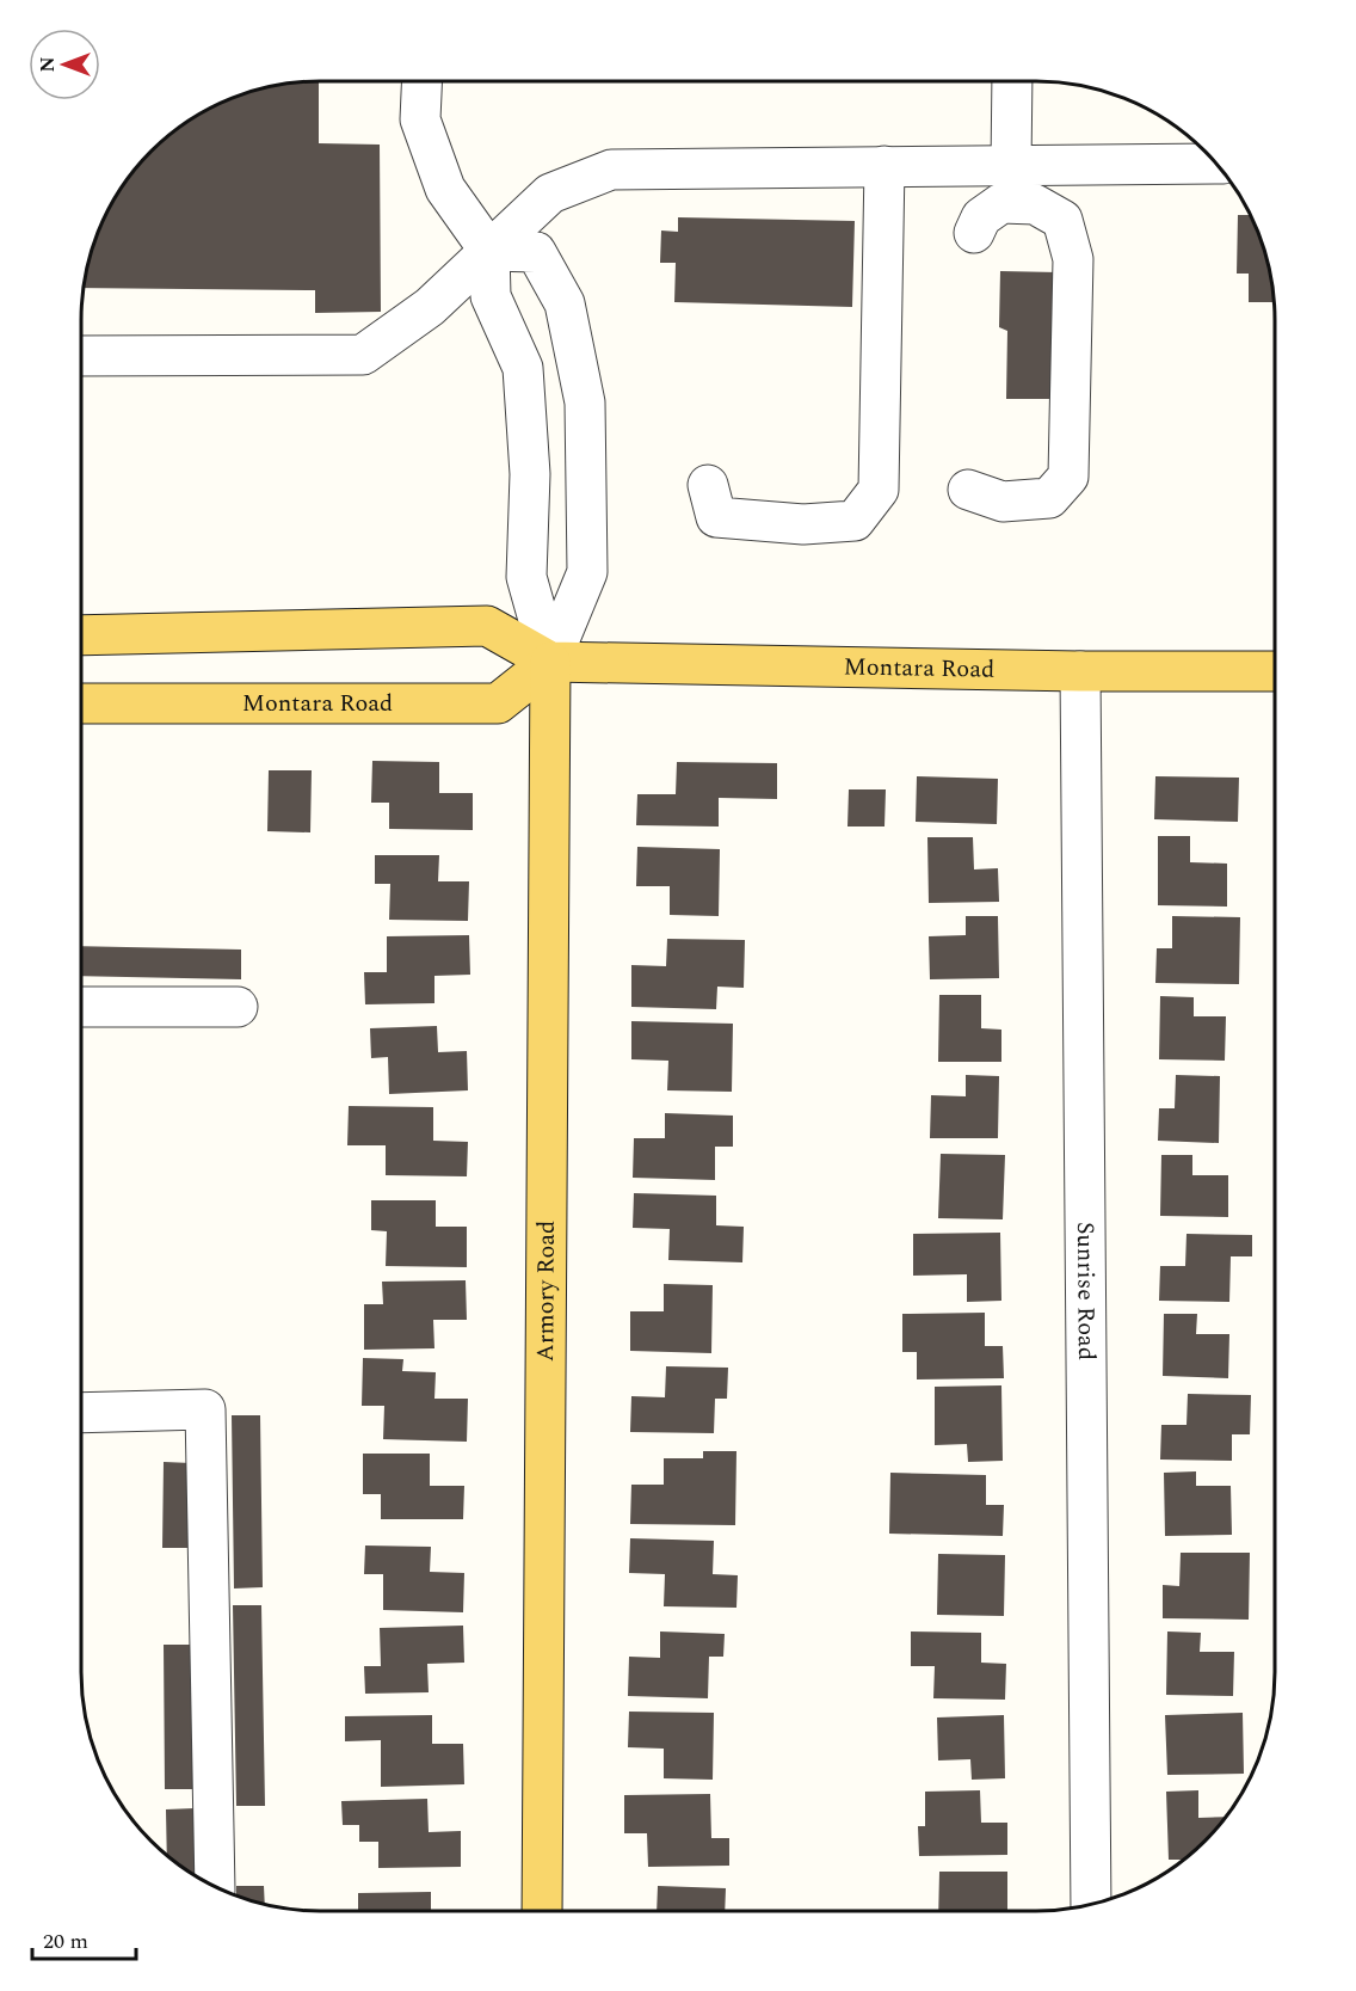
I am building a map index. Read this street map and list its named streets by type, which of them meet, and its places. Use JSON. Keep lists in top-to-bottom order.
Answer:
{
  "streets": {
    "main road": ["Montara Road", "Armory Road"],
    "street": ["Sunrise Road"]
  },
  "crossings": [
    ["Montara Road", "Armory Road"],
    ["Montara Road", "Sunrise Road"]
  ],
  "scale_bar": "20 m",
  "north": "left"
}
